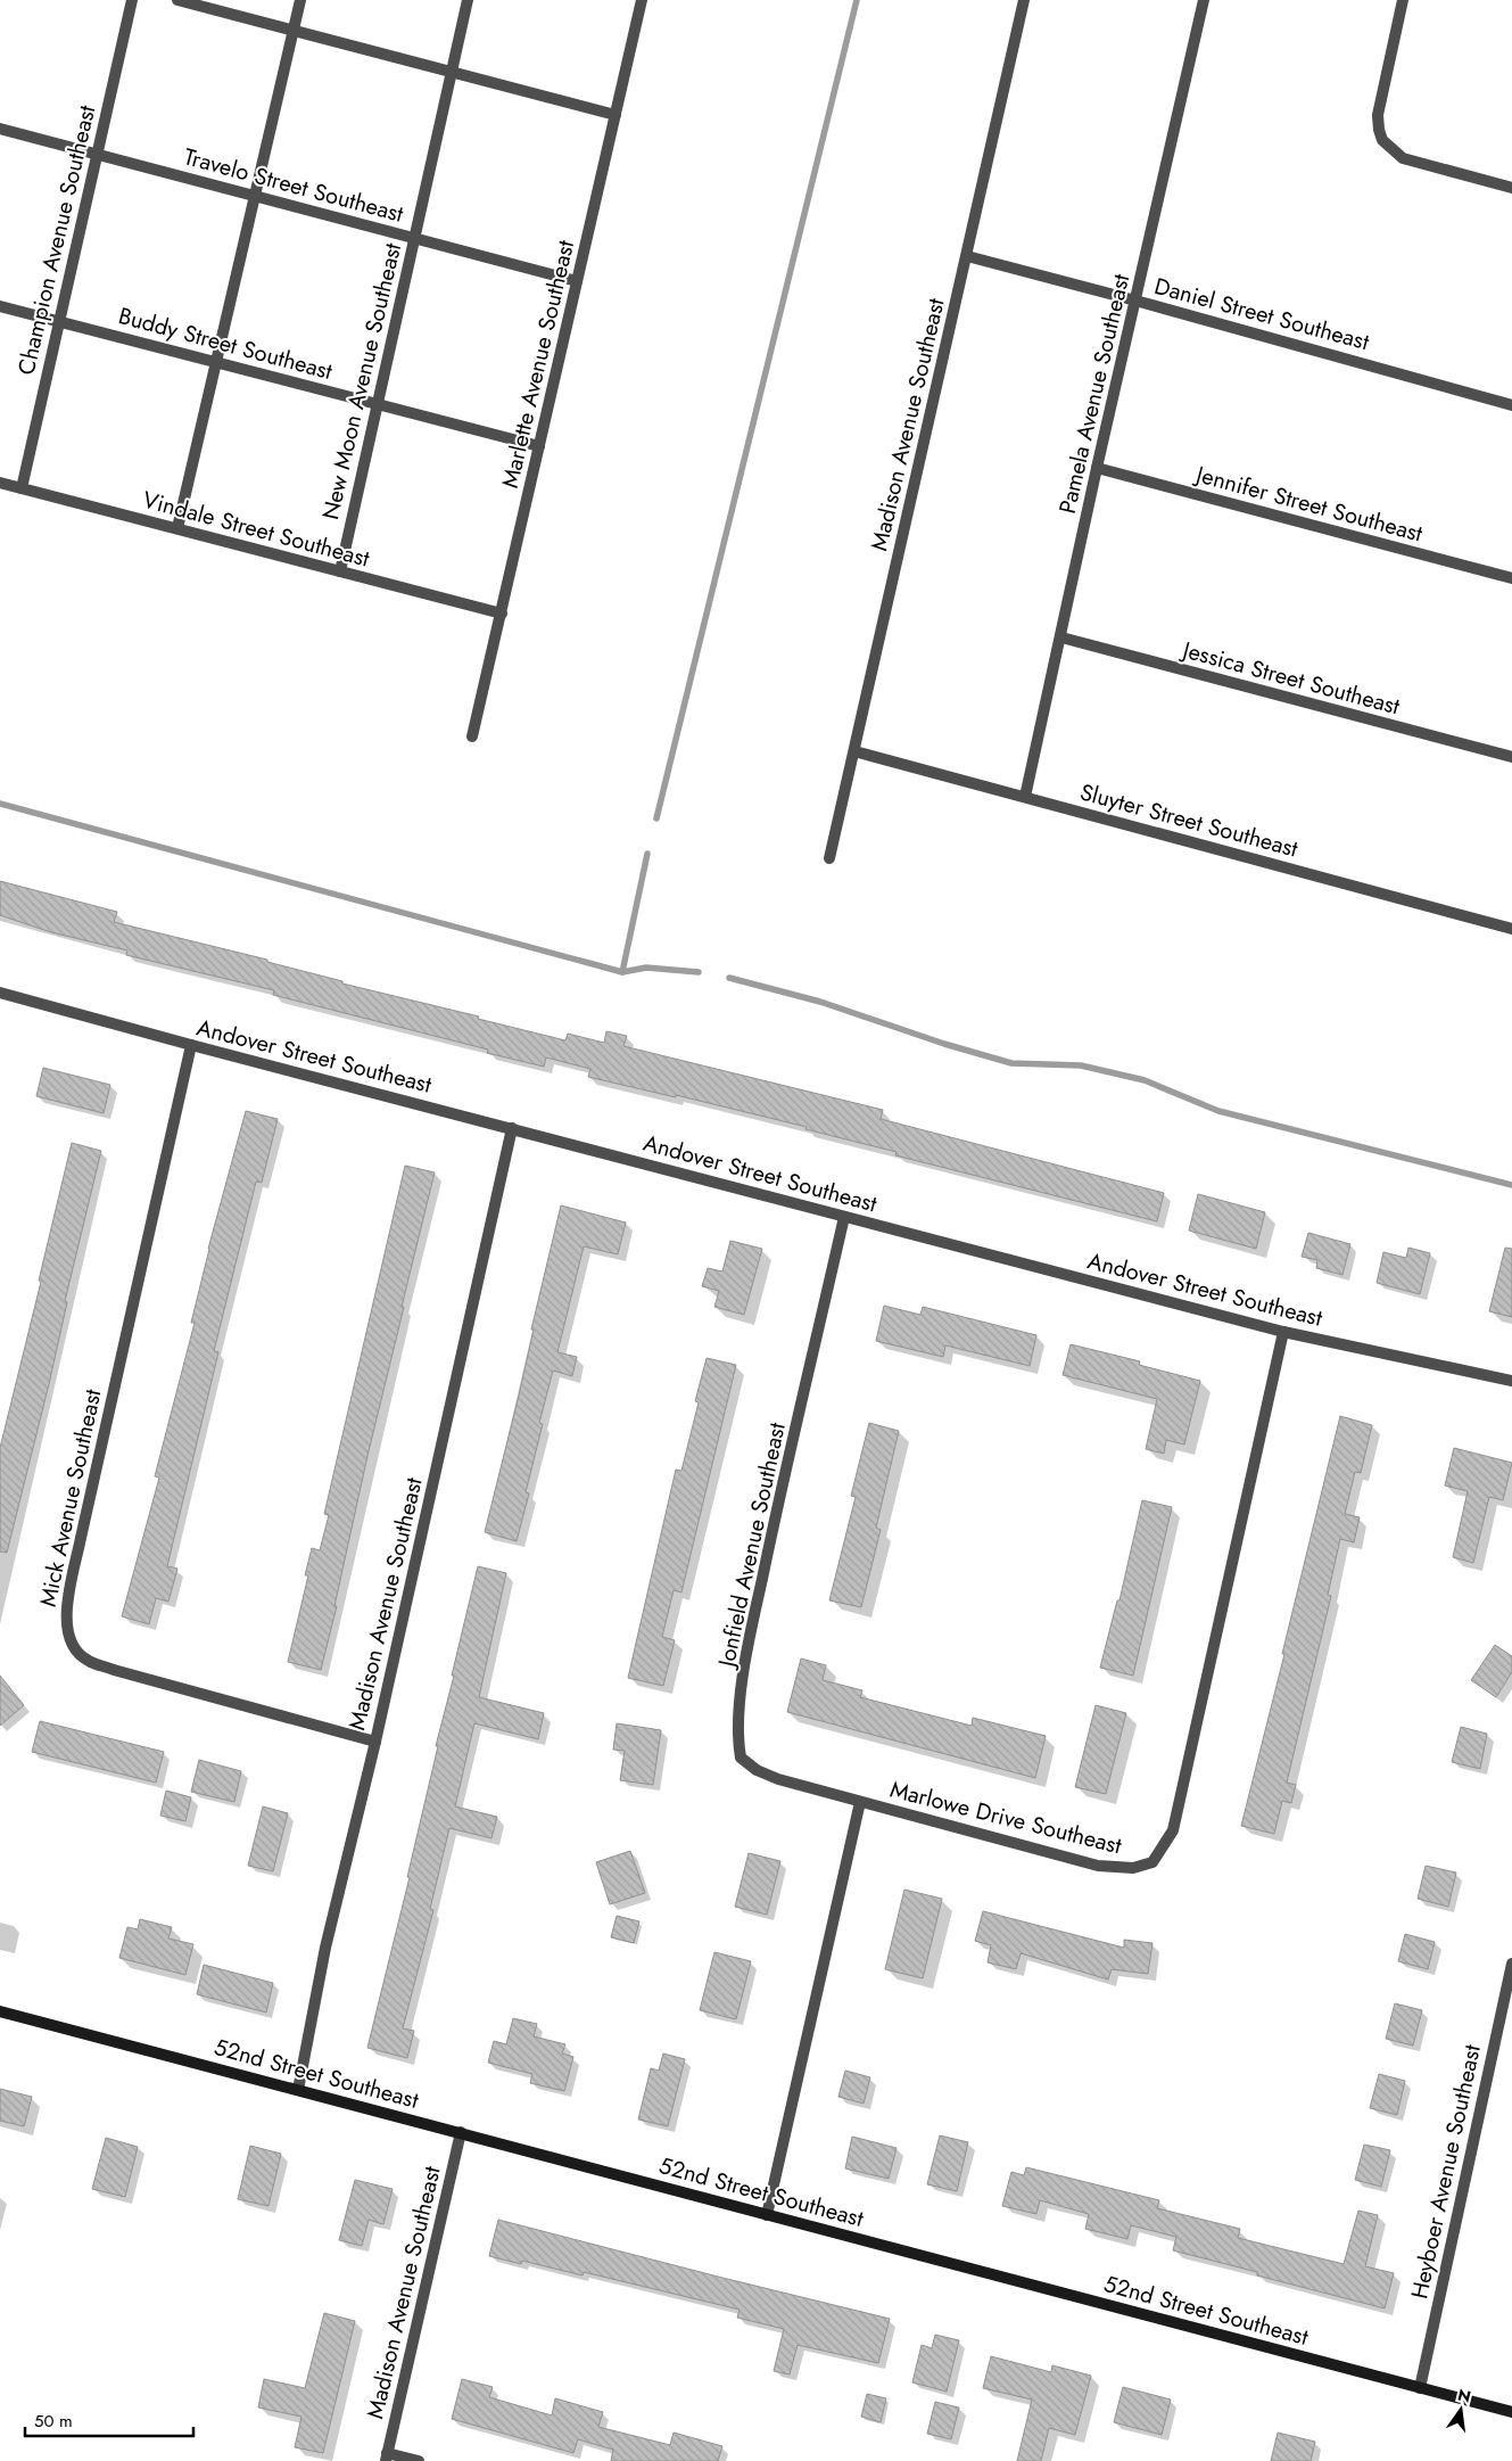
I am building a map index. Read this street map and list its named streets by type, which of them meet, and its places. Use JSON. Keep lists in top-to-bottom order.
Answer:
{
  "streets": {
    "main road": ["52nd Street Southeast"],
    "street": [
      "Travelo Street Southeast",
      "Champion Avenue Southeast",
      "Daniel Street Southeast",
      "Buddy Street Southeast",
      "Marlette Avenue Southeast",
      "New Moon Avenue Southeast",
      "Pamela Avenue Southeast",
      "Madison Avenue Southeast",
      "Jennifer Street Southeast",
      "Vindale Street Southeast",
      "Jessica Street Southeast",
      "Sluyter Street Southeast",
      "Andover Street Southeast",
      "Mick Avenue Southeast",
      "Jonfield Avenue Southeast",
      "Marlowe Drive Southeast",
      "Heyboer Avenue Southeast"
    ]
  },
  "crossings": [
    ["Travelo Street Southeast", "Champion Avenue Southeast"],
    ["Travelo Street Southeast", "Marlette Avenue Southeast"],
    ["Travelo Street Southeast", "New Moon Avenue Southeast"],
    ["Champion Avenue Southeast", "Buddy Street Southeast"],
    ["Champion Avenue Southeast", "Vindale Street Southeast"],
    ["Daniel Street Southeast", "Pamela Avenue Southeast"],
    ["Daniel Street Southeast", "Madison Avenue Southeast"],
    ["Buddy Street Southeast", "Marlette Avenue Southeast"],
    ["Buddy Street Southeast", "New Moon Avenue Southeast"],
    ["Marlette Avenue Southeast", "Vindale Street Southeast"],
    ["New Moon Avenue Southeast", "Vindale Street Southeast"],
    ["Pamela Avenue Southeast", "Jennifer Street Southeast"],
    ["Pamela Avenue Southeast", "Jessica Street Southeast"],
    ["Pamela Avenue Southeast", "Sluyter Street Southeast"],
    ["Madison Avenue Southeast", "Sluyter Street Southeast"],
    ["Madison Avenue Southeast", "Andover Street Southeast"],
    ["Madison Avenue Southeast", "Mick Avenue Southeast"],
    ["Madison Avenue Southeast", "52nd Street Southeast"],
    ["Andover Street Southeast", "Mick Avenue Southeast"],
    ["Andover Street Southeast", "Jonfield Avenue Southeast"],
    ["Andover Street Southeast", "Marlowe Drive Southeast"],
    ["Jonfield Avenue Southeast", "Marlowe Drive Southeast"],
    ["Marlowe Drive Southeast", "52nd Street Southeast"],
    ["52nd Street Southeast", "Heyboer Avenue Southeast"]
  ],
  "scale_bar": "50 m",
  "north": "top"
}
